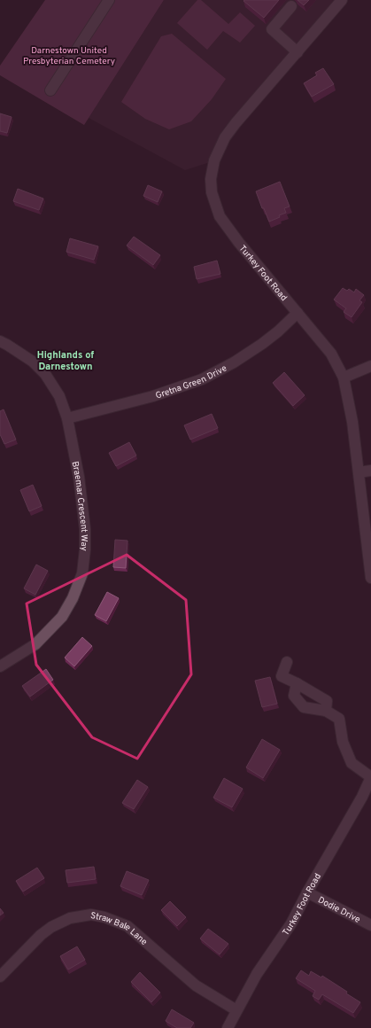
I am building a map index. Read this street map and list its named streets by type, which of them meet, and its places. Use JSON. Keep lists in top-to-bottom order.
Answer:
{
  "streets": {
    "street": [
      "Turkey Foot Road",
      "Gretna Green Drive",
      "Braemar Crescent Way",
      "Dodie Drive",
      "Straw Bale Lane"
    ]
  },
  "crossings": [
    ["Turkey Foot Road", "Gretna Green Drive"],
    ["Turkey Foot Road", "Dodie Drive"],
    ["Turkey Foot Road", "Straw Bale Lane"],
    ["Gretna Green Drive", "Braemar Crescent Way"]
  ],
  "districts": ["Highlands of Darnestown"],
  "parks": ["Darnestown United Presbyterian Cemetery"]
}
